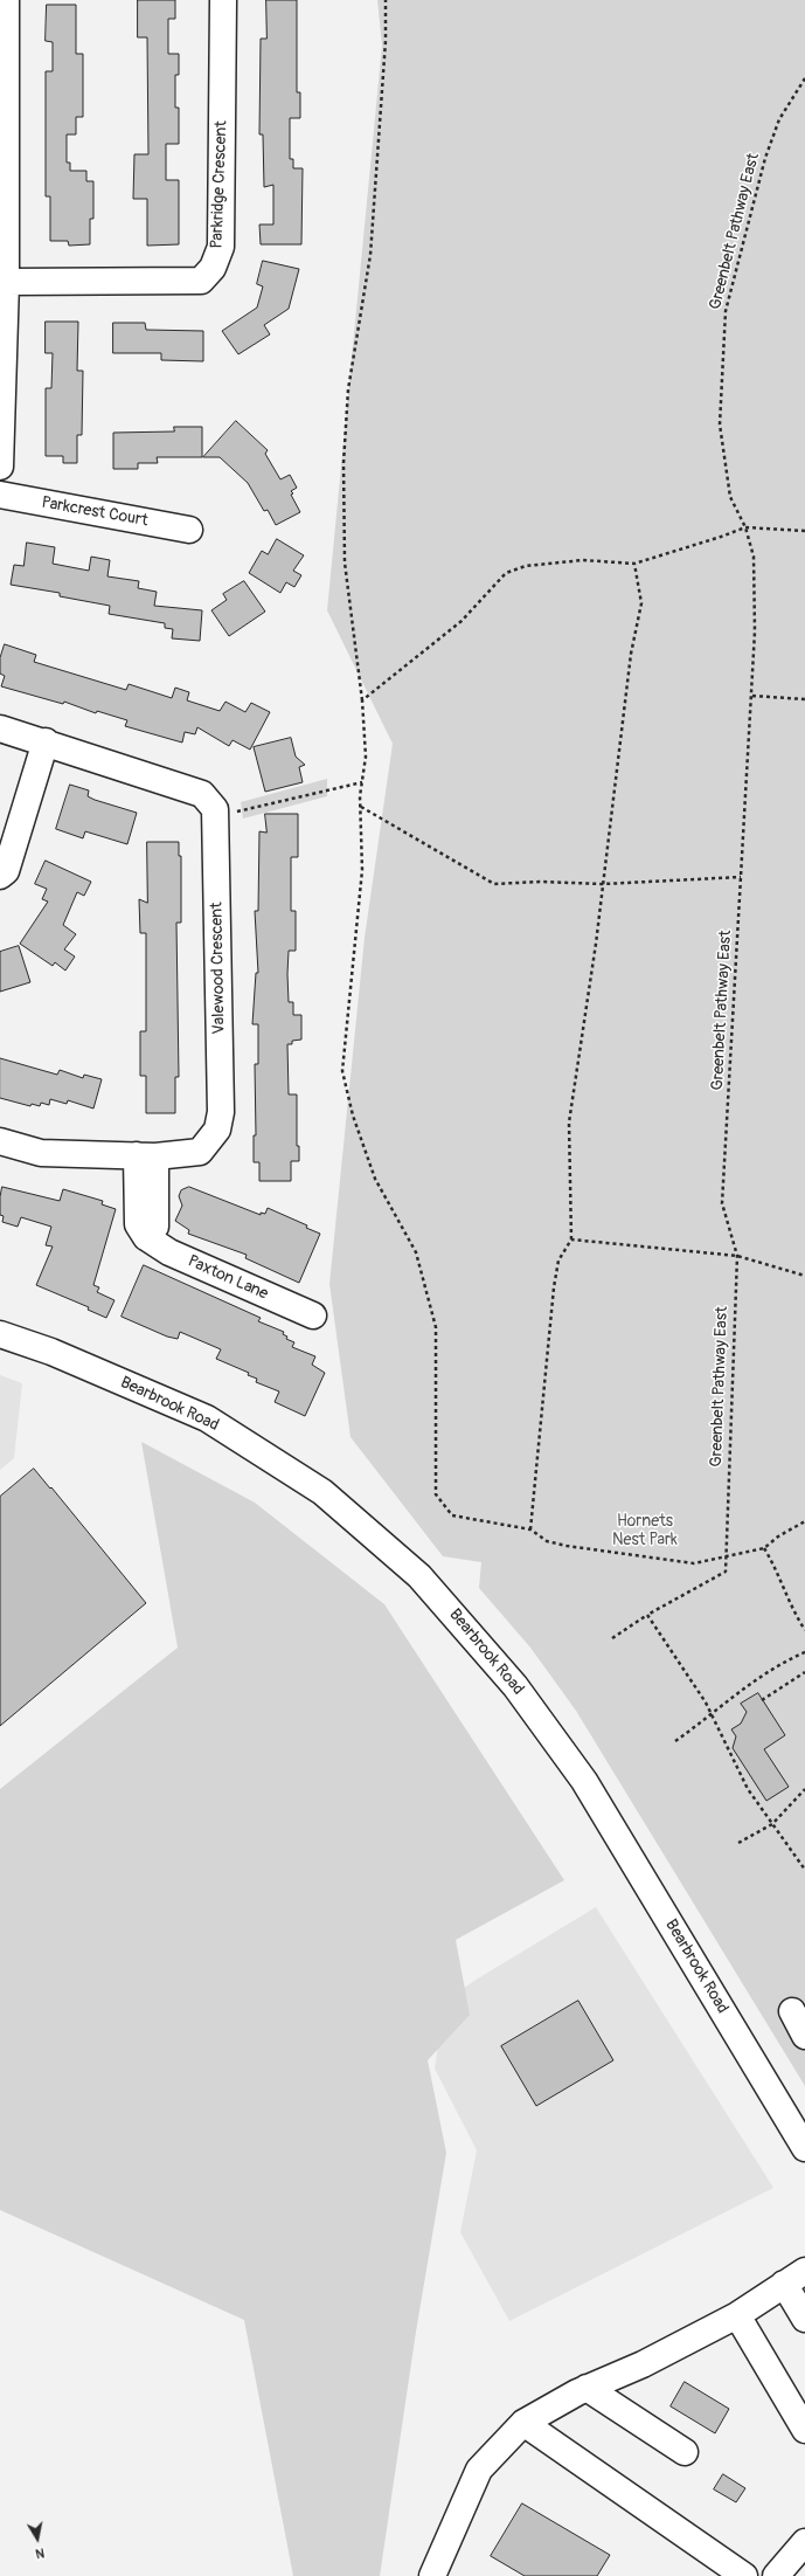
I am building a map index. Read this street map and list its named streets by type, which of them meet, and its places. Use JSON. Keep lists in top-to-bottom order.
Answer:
{
  "streets": {
    "street": [
      "Parkridge Crescent",
      "Parkcrest Court",
      "Valewood Crescent",
      "Paxton Lane",
      "Bearbrook Road"
    ],
    "path": ["Greenbelt Pathway East"]
  },
  "crossings": [
    ["Valewood Crescent", "Paxton Lane"]
  ],
  "parks": ["Hornets Nest Park"],
  "north": "bottom"
}
